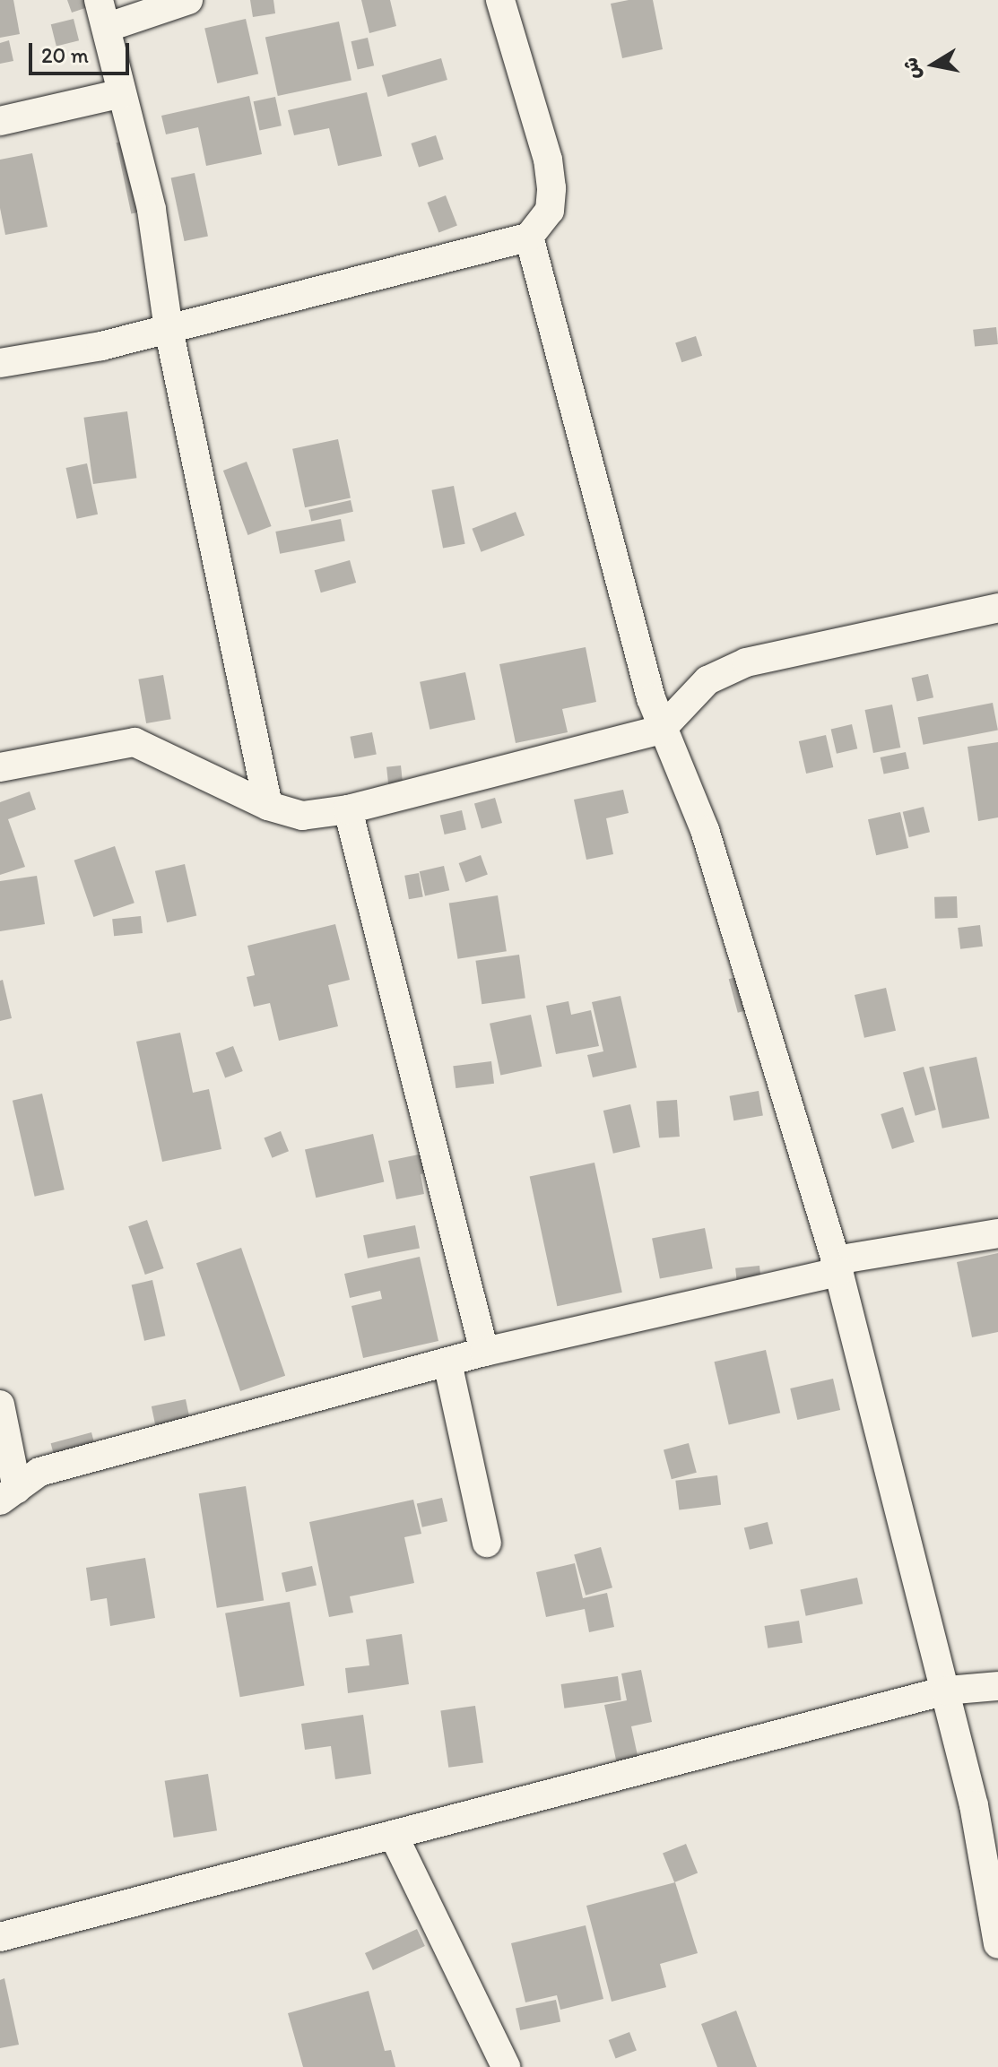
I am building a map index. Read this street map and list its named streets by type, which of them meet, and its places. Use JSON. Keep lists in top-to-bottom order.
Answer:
{
  "scale_bar": "20 m",
  "north": "left"
}
